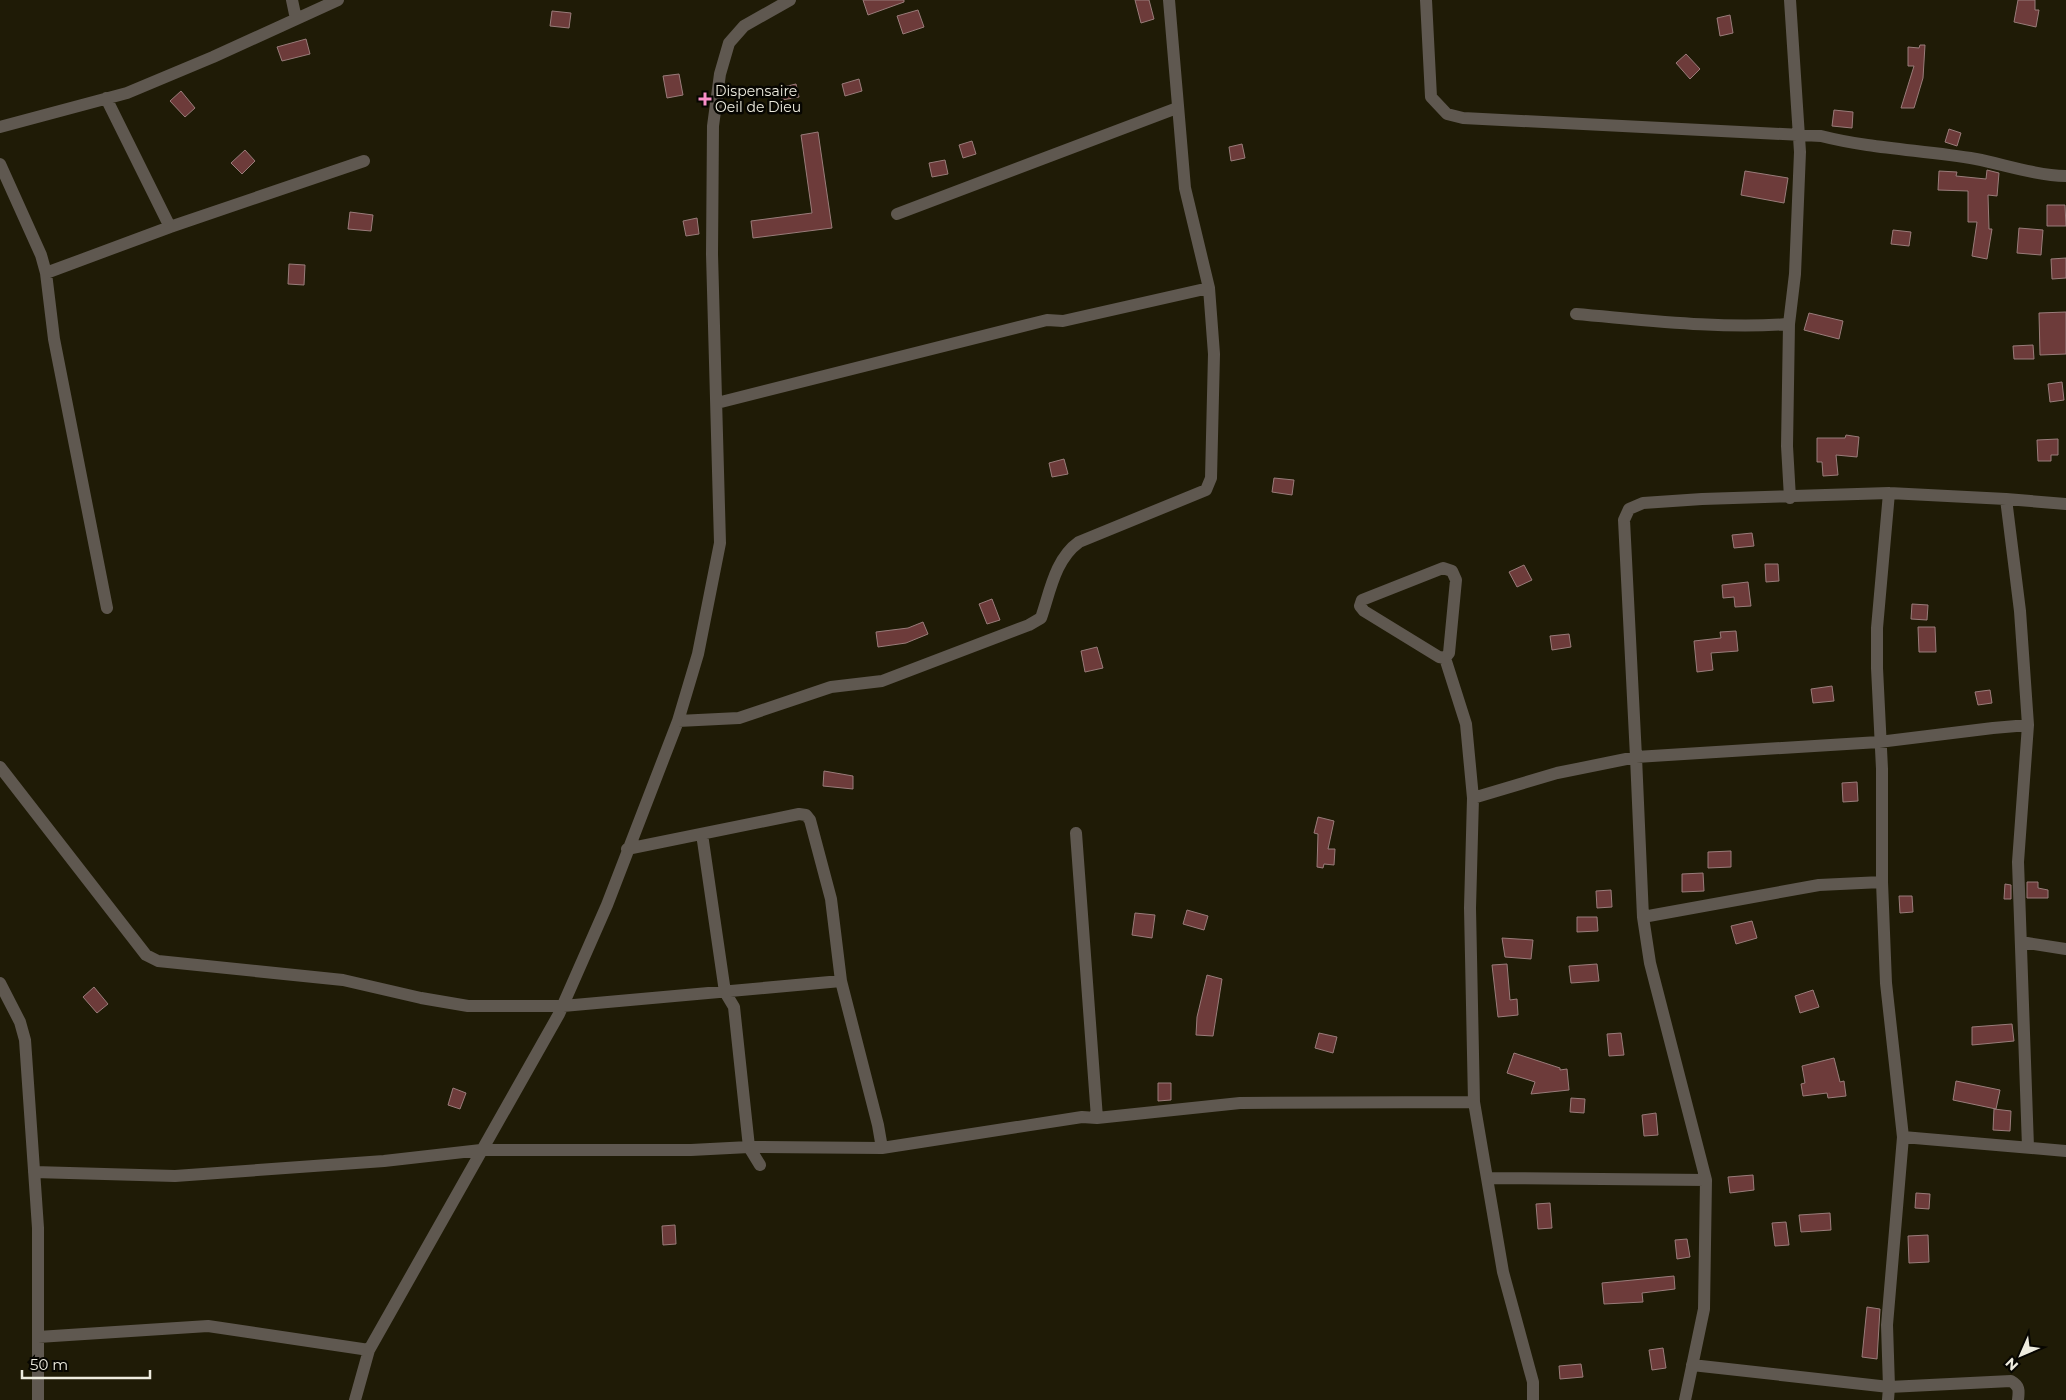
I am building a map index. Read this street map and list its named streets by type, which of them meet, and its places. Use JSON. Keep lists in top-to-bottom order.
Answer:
{
  "places": {
    "health": ["Dispensaire Oeil de Dieu"]
  },
  "scale_bar": "50 m",
  "north": "bottom left"
}
